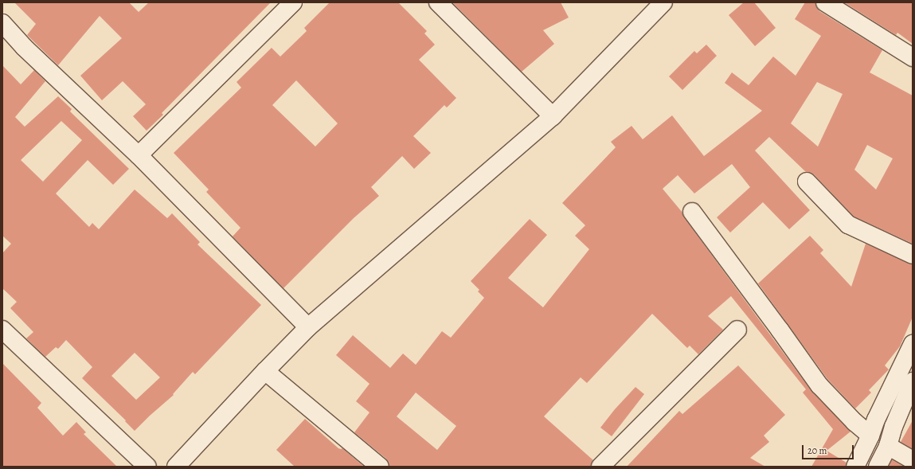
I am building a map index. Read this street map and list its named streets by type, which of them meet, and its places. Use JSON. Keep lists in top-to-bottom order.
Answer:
{
  "scale_bar": "20 m"
}
